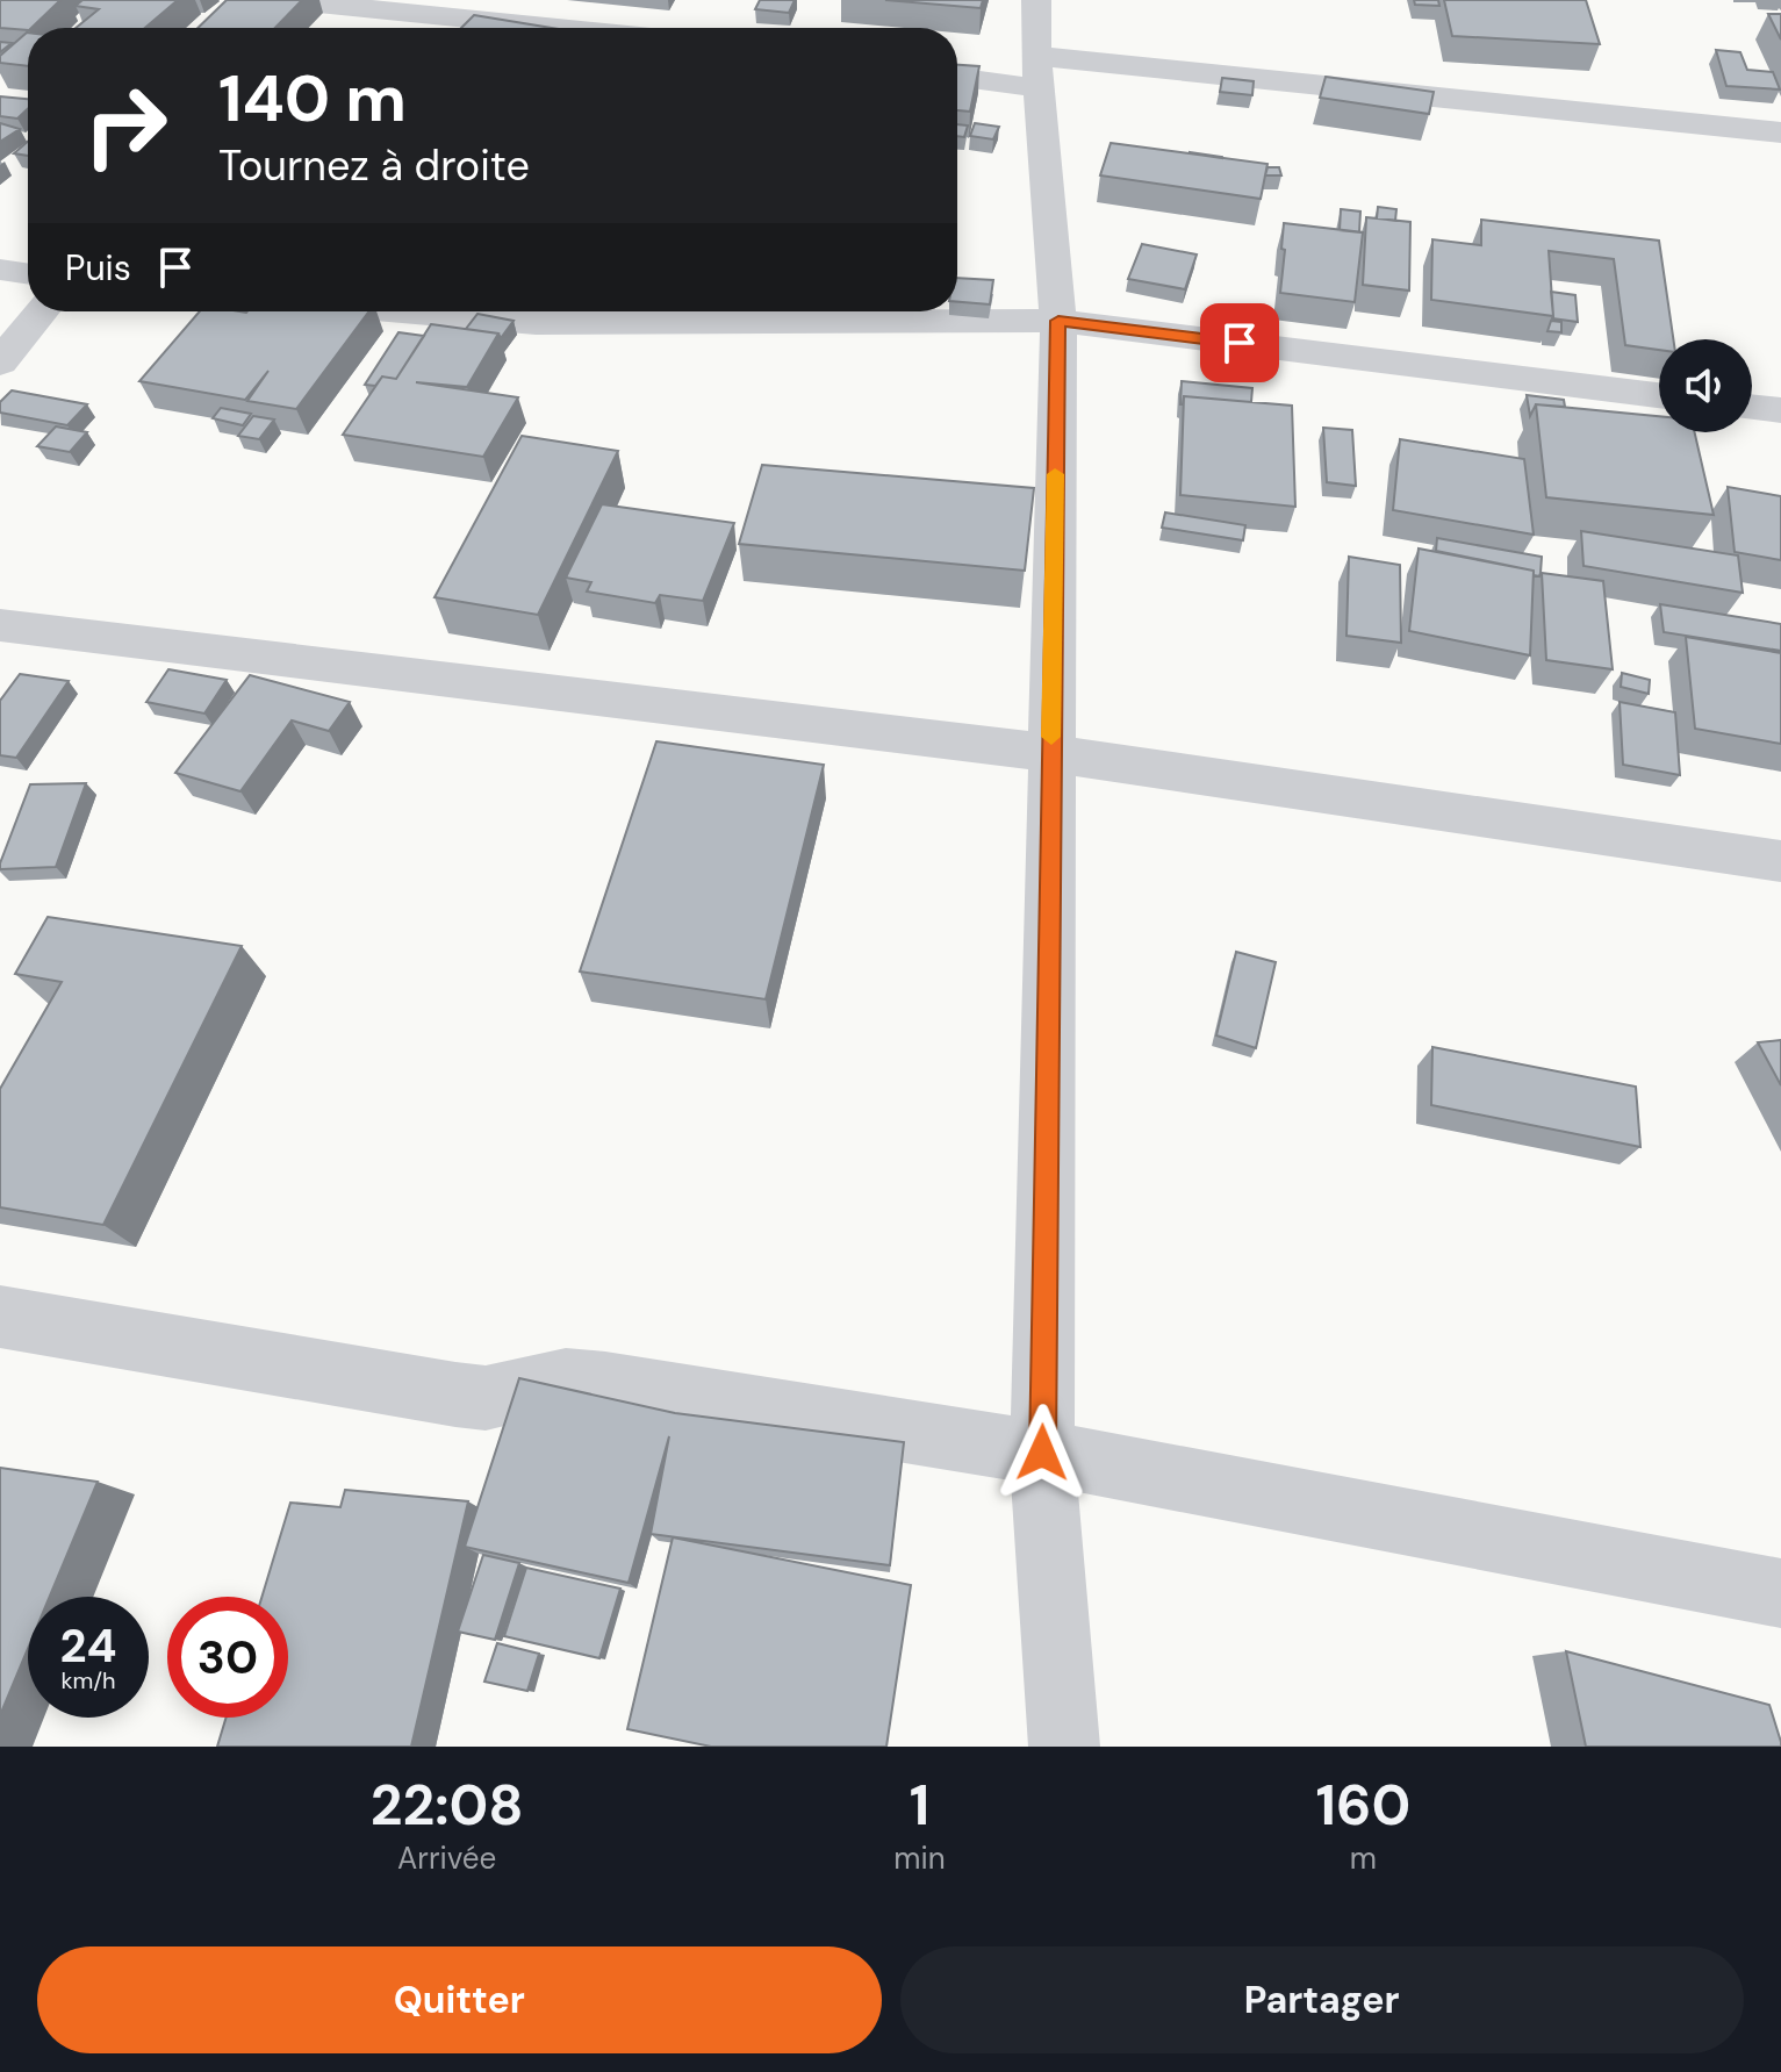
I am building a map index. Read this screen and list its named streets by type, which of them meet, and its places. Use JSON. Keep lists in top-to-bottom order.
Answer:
{
  "page": {
    "turn": ["140 m", "Tournez à droite"],
    "then": "Puis",
    "speed": "24 km/h",
    "limit": "30",
    "eta": [
      "22:08",
      "Arrivée",
      "1",
      "min",
      "160",
      "m"
    ],
    "buttons": ["Quitter", "Partager"]
  }
}
